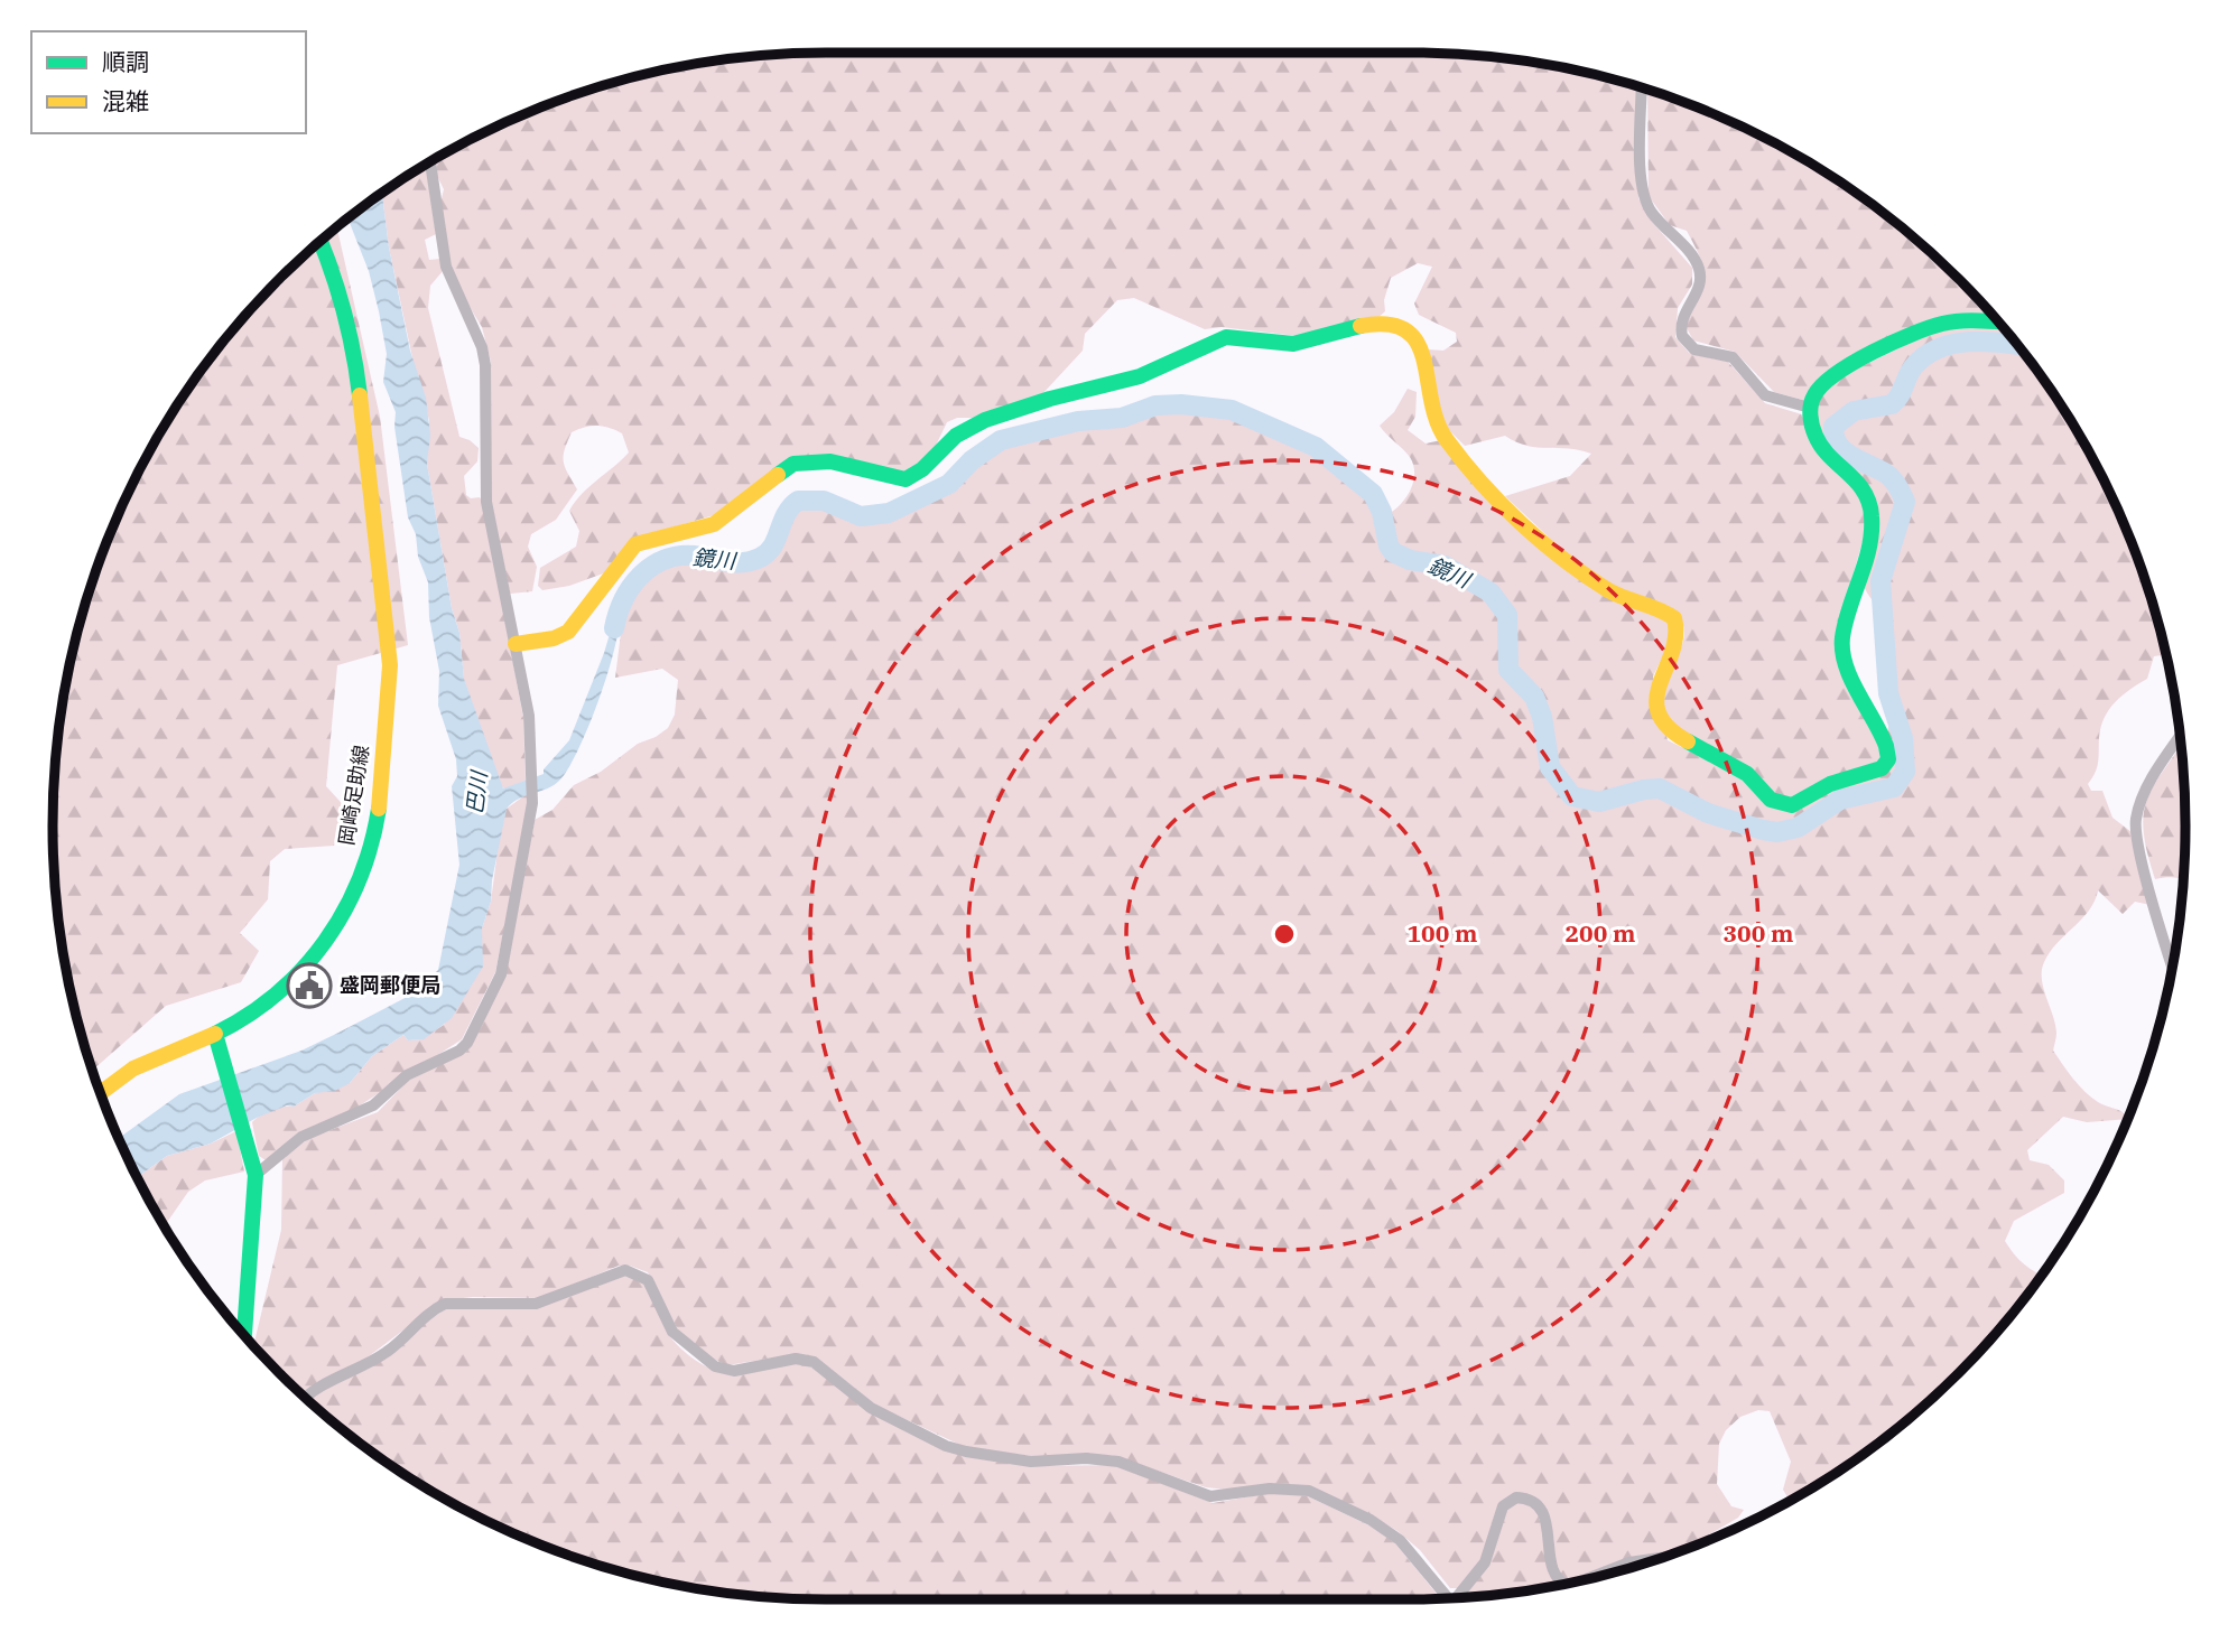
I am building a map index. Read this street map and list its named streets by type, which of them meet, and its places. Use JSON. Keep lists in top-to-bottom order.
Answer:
{
  "streets": {
    "street": ["岡崎足助線"]
  },
  "water": ["鏡川", "巴川"],
  "places": {
    "public building": ["盛岡郵便局"]
  },
  "legend": ["順調", "混雑"],
  "rings": ["100 m", "200 m", "300 m"]
}
